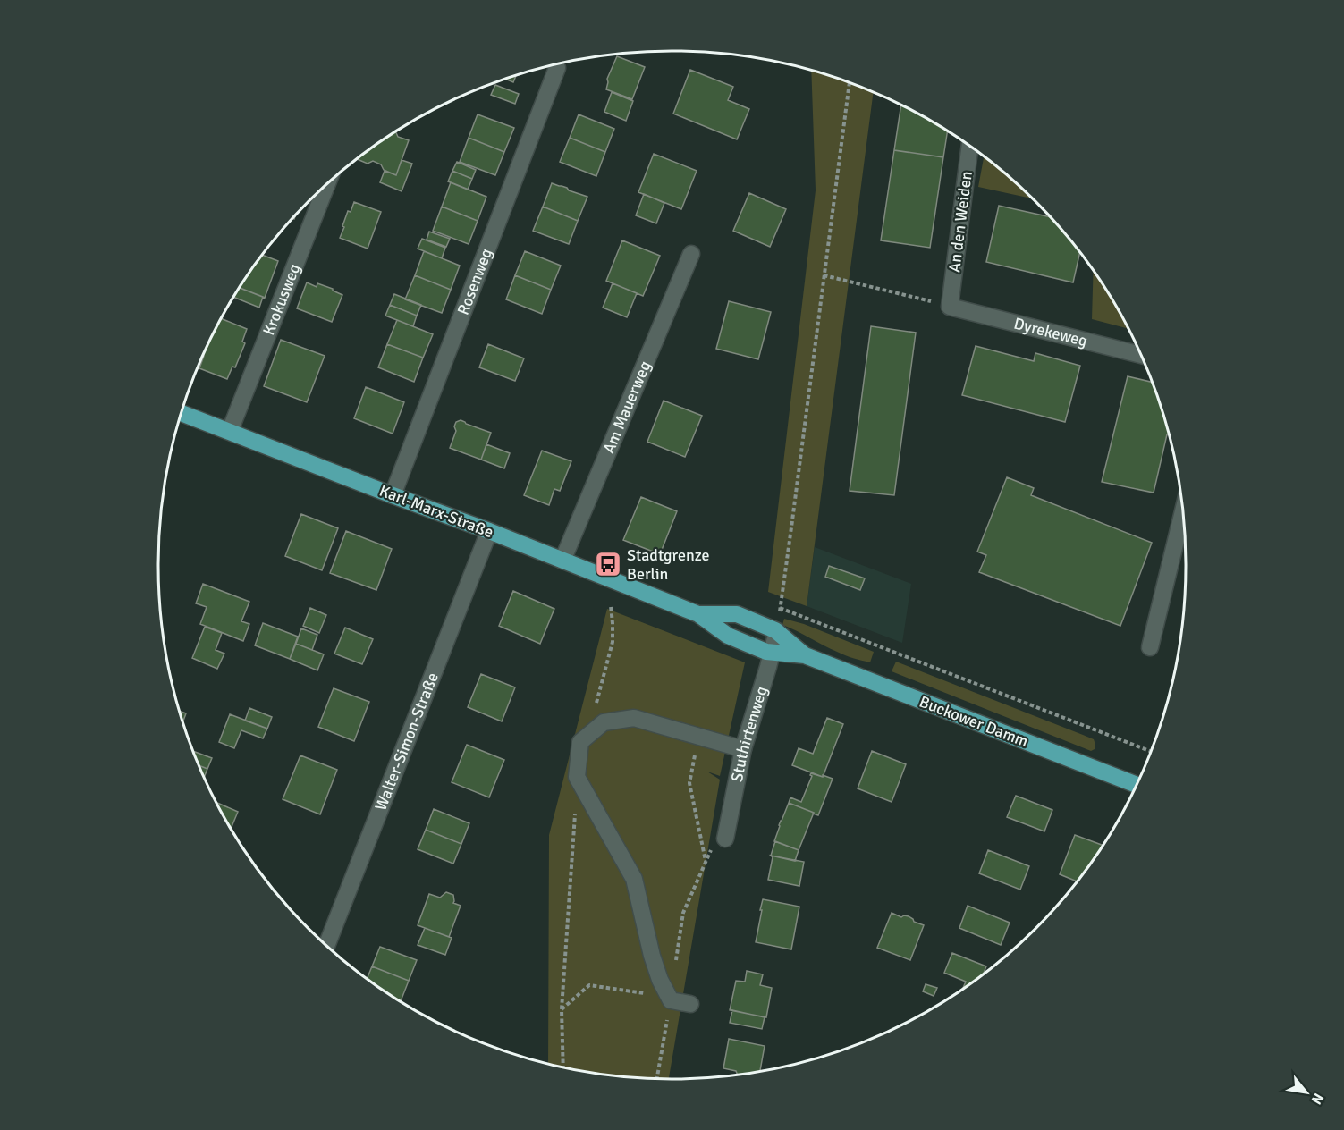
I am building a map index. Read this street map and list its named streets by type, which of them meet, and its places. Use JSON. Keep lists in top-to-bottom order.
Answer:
{
  "streets": {
    "main road": ["Karl-Marx-Straße", "Buckower Damm"],
    "street": [
      "An den Weiden",
      "Rosenweg",
      "Krokusweg",
      "Dyrekeweg",
      "Am Mauerweg",
      "Stuthirtenweg",
      "Walter-Simon-Straße"
    ]
  },
  "crossings": [
    ["An den Weiden", "Dyrekeweg"],
    ["Rosenweg", "Karl-Marx-Straße"],
    ["Krokusweg", "Karl-Marx-Straße"],
    ["Am Mauerweg", "Karl-Marx-Straße"],
    ["Karl-Marx-Straße", "Buckower Damm"],
    ["Karl-Marx-Straße", "Walter-Simon-Straße"],
    ["Buckower Damm", "Stuthirtenweg"]
  ],
  "places": {
    "bus stop": ["Stadtgrenze Berlin"]
  },
  "north": "bottom right"
}
